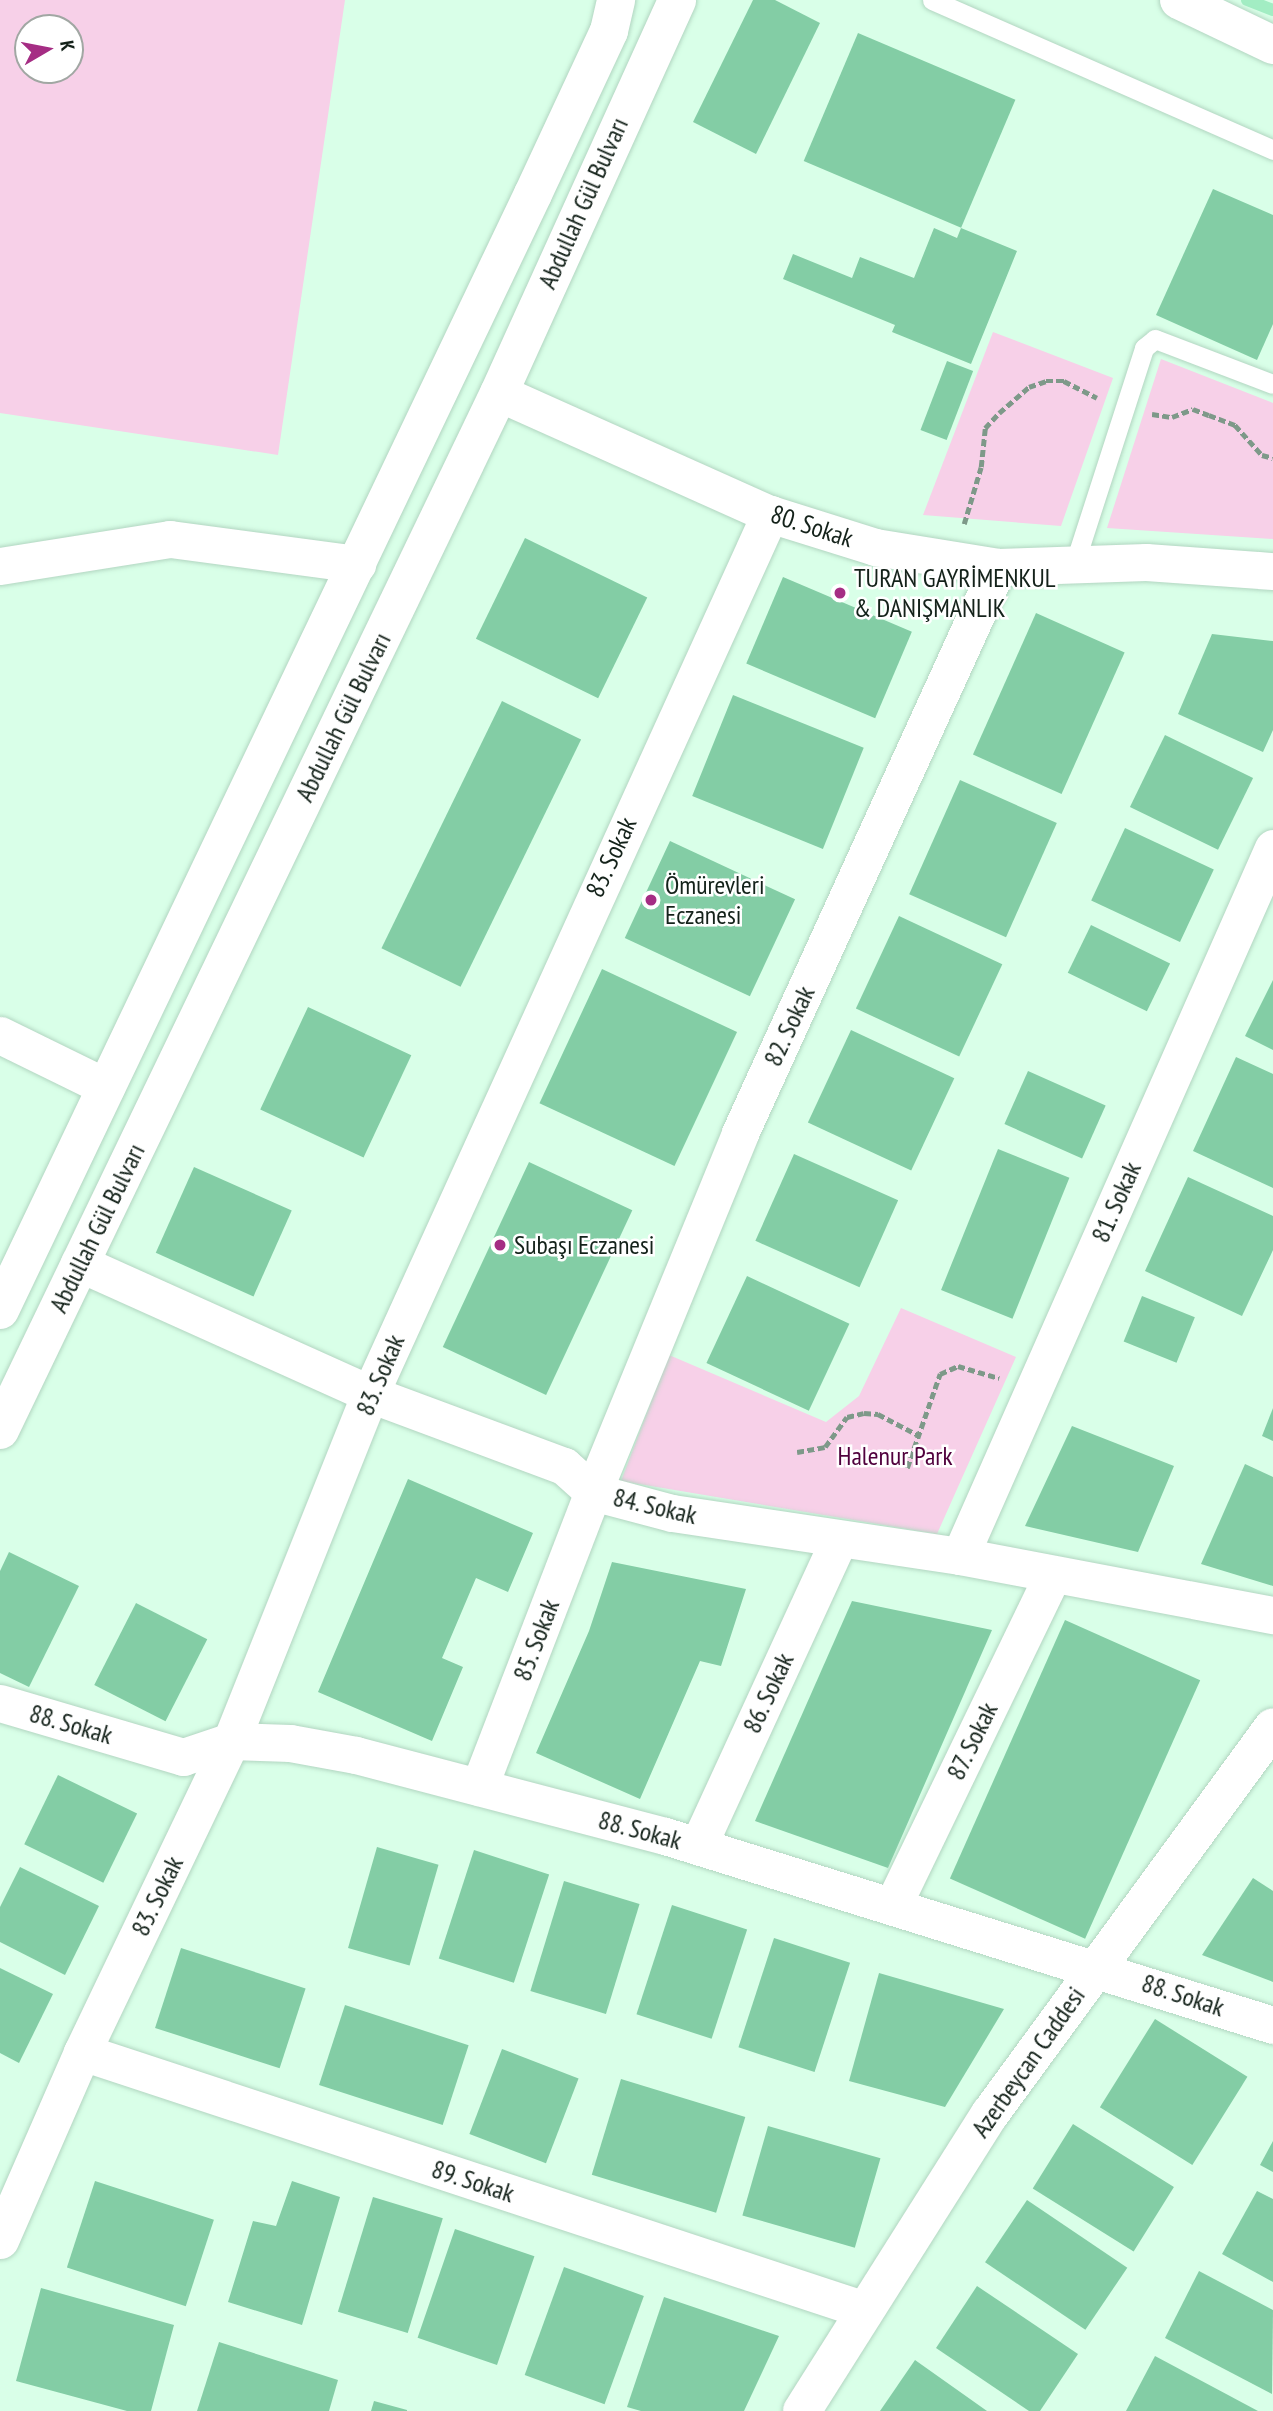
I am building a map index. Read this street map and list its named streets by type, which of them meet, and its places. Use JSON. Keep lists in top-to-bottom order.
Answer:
{
  "streets": {
    "main road": ["Abdullah Gül Bulvarı", "Azerbeycan Caddesi"],
    "street": [
      "80. Sokak",
      "83. Sokak",
      "82. Sokak",
      "81. Sokak",
      "84. Sokak",
      "85. Sokak",
      "86. Sokak",
      "88. Sokak",
      "87. Sokak",
      "89. Sokak"
    ]
  },
  "crossings": [
    ["Abdullah Gül Bulvarı", "80. Sokak"],
    ["Abdullah Gül Bulvarı", "84. Sokak"],
    ["80. Sokak", "83. Sokak"],
    ["80. Sokak", "82. Sokak"],
    ["83. Sokak", "84. Sokak"],
    ["83. Sokak", "88. Sokak"],
    ["83. Sokak", "89. Sokak"],
    ["82. Sokak", "84. Sokak"],
    ["82. Sokak", "85. Sokak"],
    ["81. Sokak", "84. Sokak"],
    ["84. Sokak", "85. Sokak"],
    ["84. Sokak", "86. Sokak"],
    ["84. Sokak", "87. Sokak"],
    ["85. Sokak", "88. Sokak"],
    ["86. Sokak", "88. Sokak"],
    ["88. Sokak", "87. Sokak"],
    ["88. Sokak", "Azerbeycan Caddesi"],
    ["Azerbeycan Caddesi", "89. Sokak"]
  ],
  "parks": ["Halenur Park"],
  "places": ["TURAN GAYRİMENKUL & DANIŞMANLIK", "Ömürevleri Eczanesi", "Subaşı Eczanesi"],
  "north": "right"
}
